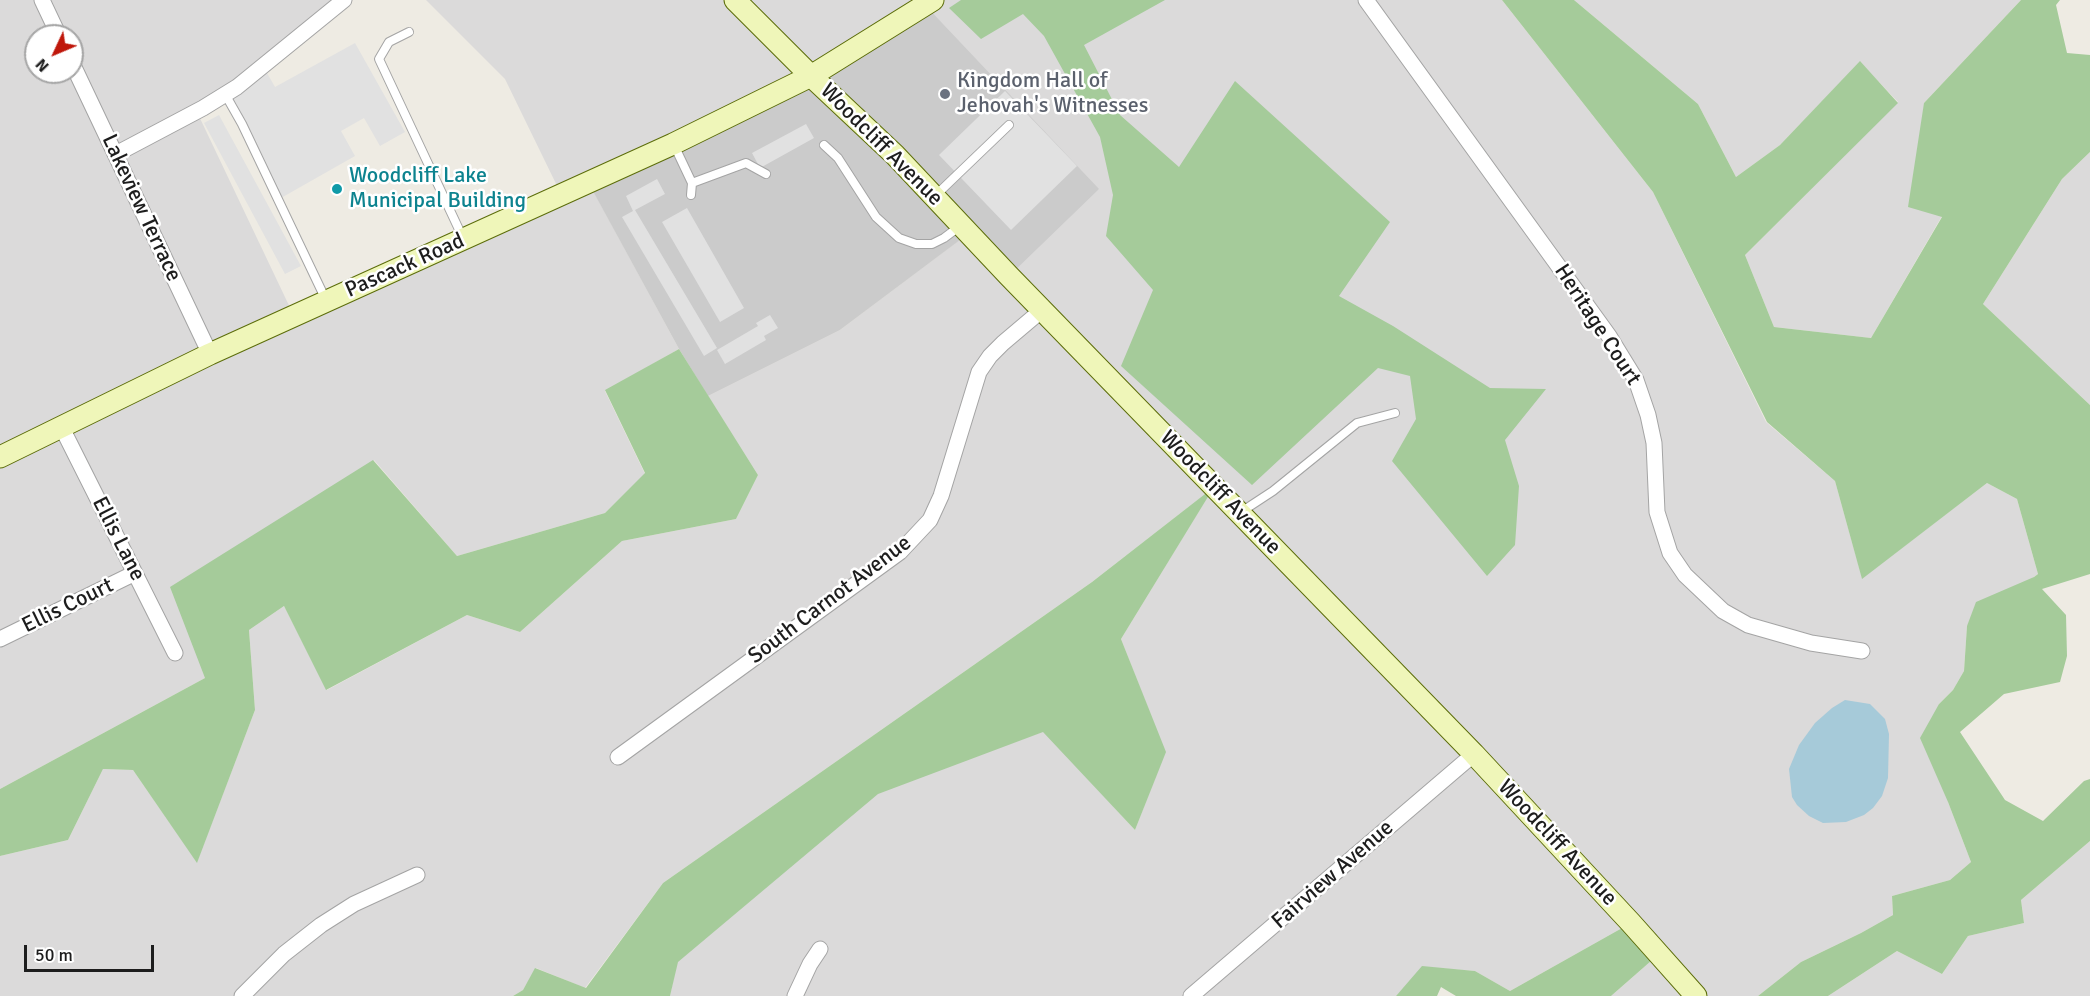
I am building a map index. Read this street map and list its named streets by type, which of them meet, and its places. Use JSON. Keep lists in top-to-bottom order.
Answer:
{
  "streets": {
    "main road": ["Woodcliff Avenue", "Pascack Road"],
    "street": [
      "Lakeview Terrace",
      "Heritage Court",
      "Ellis Lane",
      "South Carnot Avenue",
      "Ellis Court",
      "Fairview Avenue"
    ]
  },
  "crossings": [
    ["Woodcliff Avenue", "Pascack Road"],
    ["Woodcliff Avenue", "South Carnot Avenue"],
    ["Woodcliff Avenue", "Fairview Avenue"],
    ["Lakeview Terrace", "Pascack Road"],
    ["Pascack Road", "Ellis Lane"],
    ["Ellis Lane", "Ellis Court"]
  ],
  "places": ["Kingdom Hall of Jehovah's Witnesses", "Woodcliff Lake Municipal Building"],
  "scale_bar": "50 m",
  "north": "bottom left"
}
